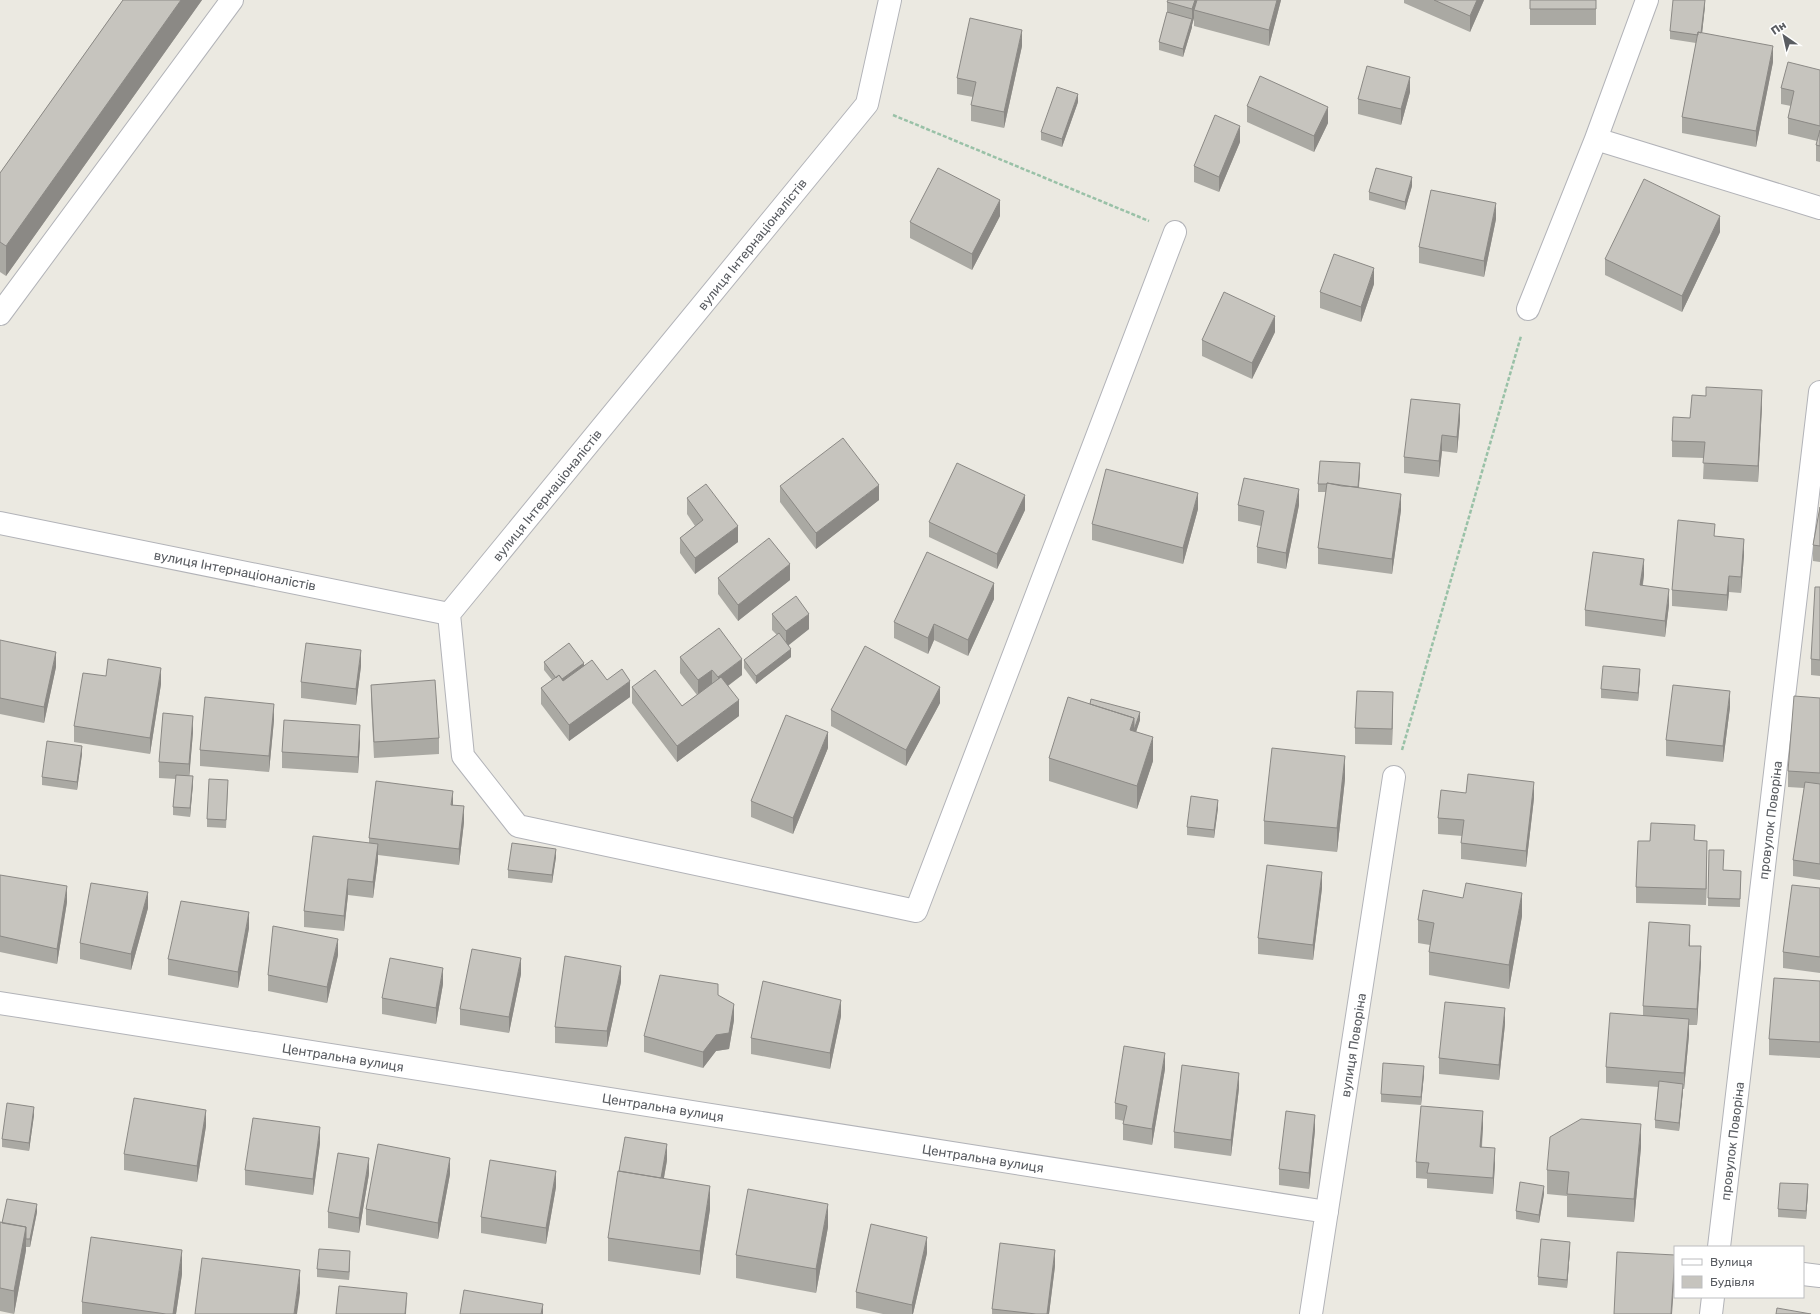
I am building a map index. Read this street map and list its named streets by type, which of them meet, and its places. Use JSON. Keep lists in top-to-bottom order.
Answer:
{
  "streets": {
    "street": [
      "вулиця Інтернаціоналістів",
      "провулок Поворіна",
      "вулиця Поворіна",
      "Центральна вулиця"
    ]
  },
  "crossings": [
    ["вулиця Поворіна", "Центральна вулиця"]
  ],
  "legend": ["Вулиця", "Будівля"],
  "north": "top left"
}
